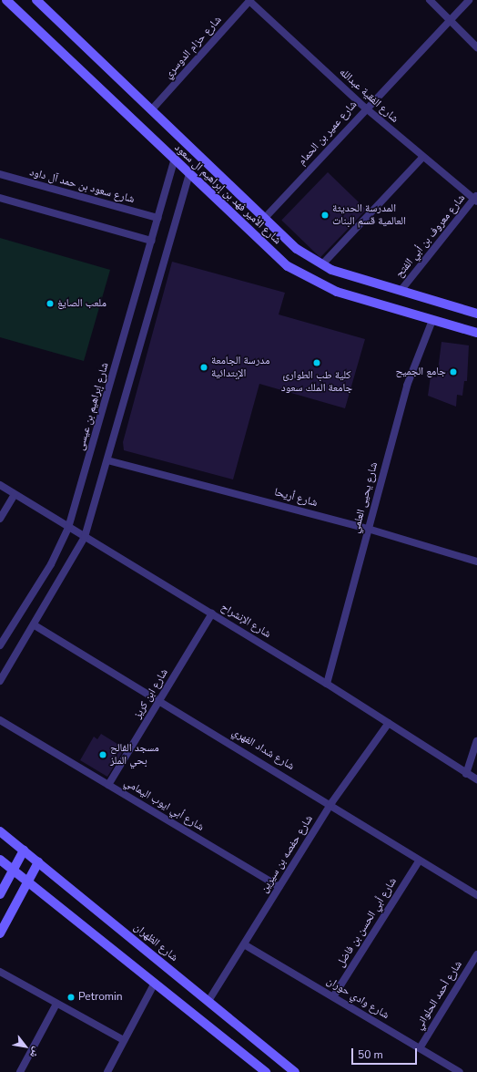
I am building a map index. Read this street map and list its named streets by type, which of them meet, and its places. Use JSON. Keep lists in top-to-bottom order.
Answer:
{
  "streets": {
    "main road": ["شارع الأمير فهد بن إبراهيم ال سعود", "شارع الظهران"],
    "street": [
      "شارع حزام الدوسري",
      "شارع الفقية عبدالله",
      "شارع عمير بن الحمام",
      "شارع سعود بن حمد آل داود",
      "شارع معروف بن أبي الفتح",
      "شارع إبراهيم بن عيسى",
      "شارع أريحا",
      "شارع يحيى العلمي",
      "شارع الإنشراح",
      "شارع ابن كريز",
      "شارع شداد الفهري",
      "شارع أبي ايوب اليمامي",
      "شارع حفصه بن سيرين",
      "شارع أبي الحسن بن فاضل",
      "شارع أحمد الحلواني",
      "شارع وادي حوران"
    ]
  },
  "crossings": [
    ["شارع حزام الدوسري", "شارع الفقية عبدالله"],
    ["شارع حزام الدوسري", "شارع الأمير فهد بن إبراهيم ال سعود"],
    ["شارع الفقية عبدالله", "شارع عمير بن الحمام"],
    ["شارع الفقية عبدالله", "شارع معروف بن أبي الفتح"],
    ["شارع عمير بن الحمام", "شارع الأمير فهد بن إبراهيم ال سعود"],
    ["شارع سعود بن حمد آل داود", "شارع إبراهيم بن عيسى"],
    ["شارع الأمير فهد بن إبراهيم ال سعود", "شارع معروف بن أبي الفتح"],
    ["شارع الأمير فهد بن إبراهيم ال سعود", "شارع إبراهيم بن عيسى"],
    ["شارع الأمير فهد بن إبراهيم ال سعود", "شارع يحيى العلمي"],
    ["شارع إبراهيم بن عيسى", "شارع الإنشراح"],
    ["شارع أريحا", "شارع يحيى العلمي"],
    ["شارع يحيى العلمي", "شارع الإنشراح"],
    ["شارع الإنشراح", "شارع ابن كريز"],
    ["شارع الإنشراح", "شارع حفصه بن سيرين"],
    ["شارع ابن كريز", "شارع شداد الفهري"],
    ["شارع ابن كريز", "شارع أبي ايوب اليمامي"],
    ["شارع شداد الفهري", "شارع حفصه بن سيرين"],
    ["شارع شداد الفهري", "شارع أبي الحسن بن فاضل"],
    ["شارع أبي ايوب اليمامي", "شارع حفصه بن سيرين"],
    ["شارع حفصه بن سيرين", "شارع الظهران"],
    ["شارع حفصه بن سيرين", "شارع وادي حوران"],
    ["شارع أبي الحسن بن فاضل", "شارع وادي حوران"],
    ["شارع أحمد الحلواني", "شارع وادي حوران"]
  ],
  "places": [
    "المدرسة الحديثة العالمية قسم البنات",
    "ملعب الصايغ",
    "كلية طب الطوارئ جامعة الملك سعود",
    "مدرسة الجامعة الإبتدائية",
    "جامع الجميح",
    "مسجد الفالح بحي الملز",
    "Petromin"
  ],
  "scale_bar": "50 m",
  "north": "bottom right"
}
